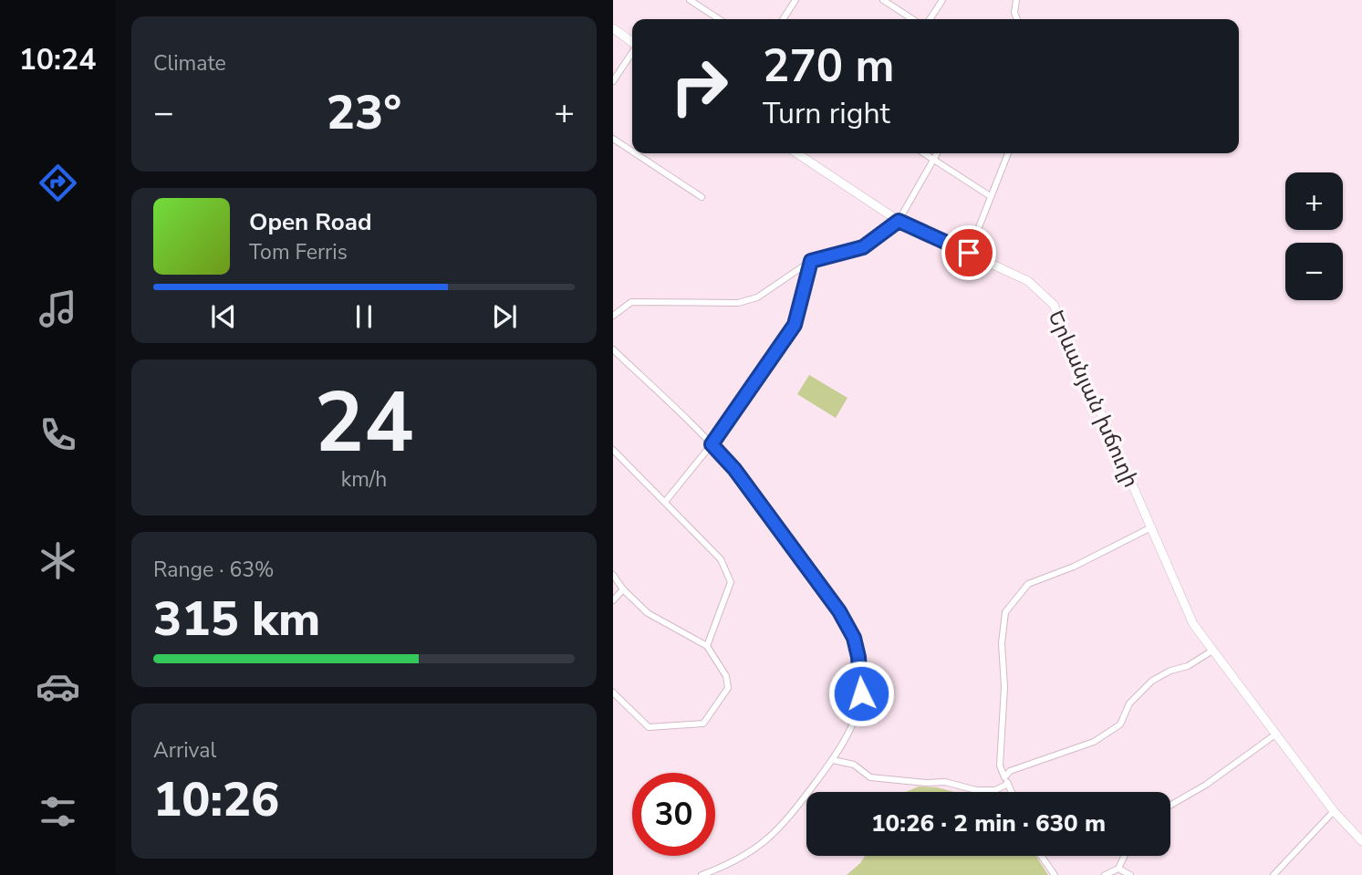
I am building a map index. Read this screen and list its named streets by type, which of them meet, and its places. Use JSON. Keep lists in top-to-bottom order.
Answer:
{
  "streets": {
    "main road": ["Երևանյան խճուղի"]
  },
  "page": {
    "tabs": "10:24",
    "tile": [
      "Climate",
      ["24", "km/h"],
      ["Range · 63%", "315 km"],
      ["Arrival", "10:26"]
    ],
    "turn": ["270 m", "Turn right"],
    "heat": ["−", "23°", "+"],
    "map_buttons": ["+", "−"],
    "song": ["Open Road", "Tom Ferris"],
    "limit": "30",
    "trip": "10:26 · 2 min · 630 m"
  }
}
